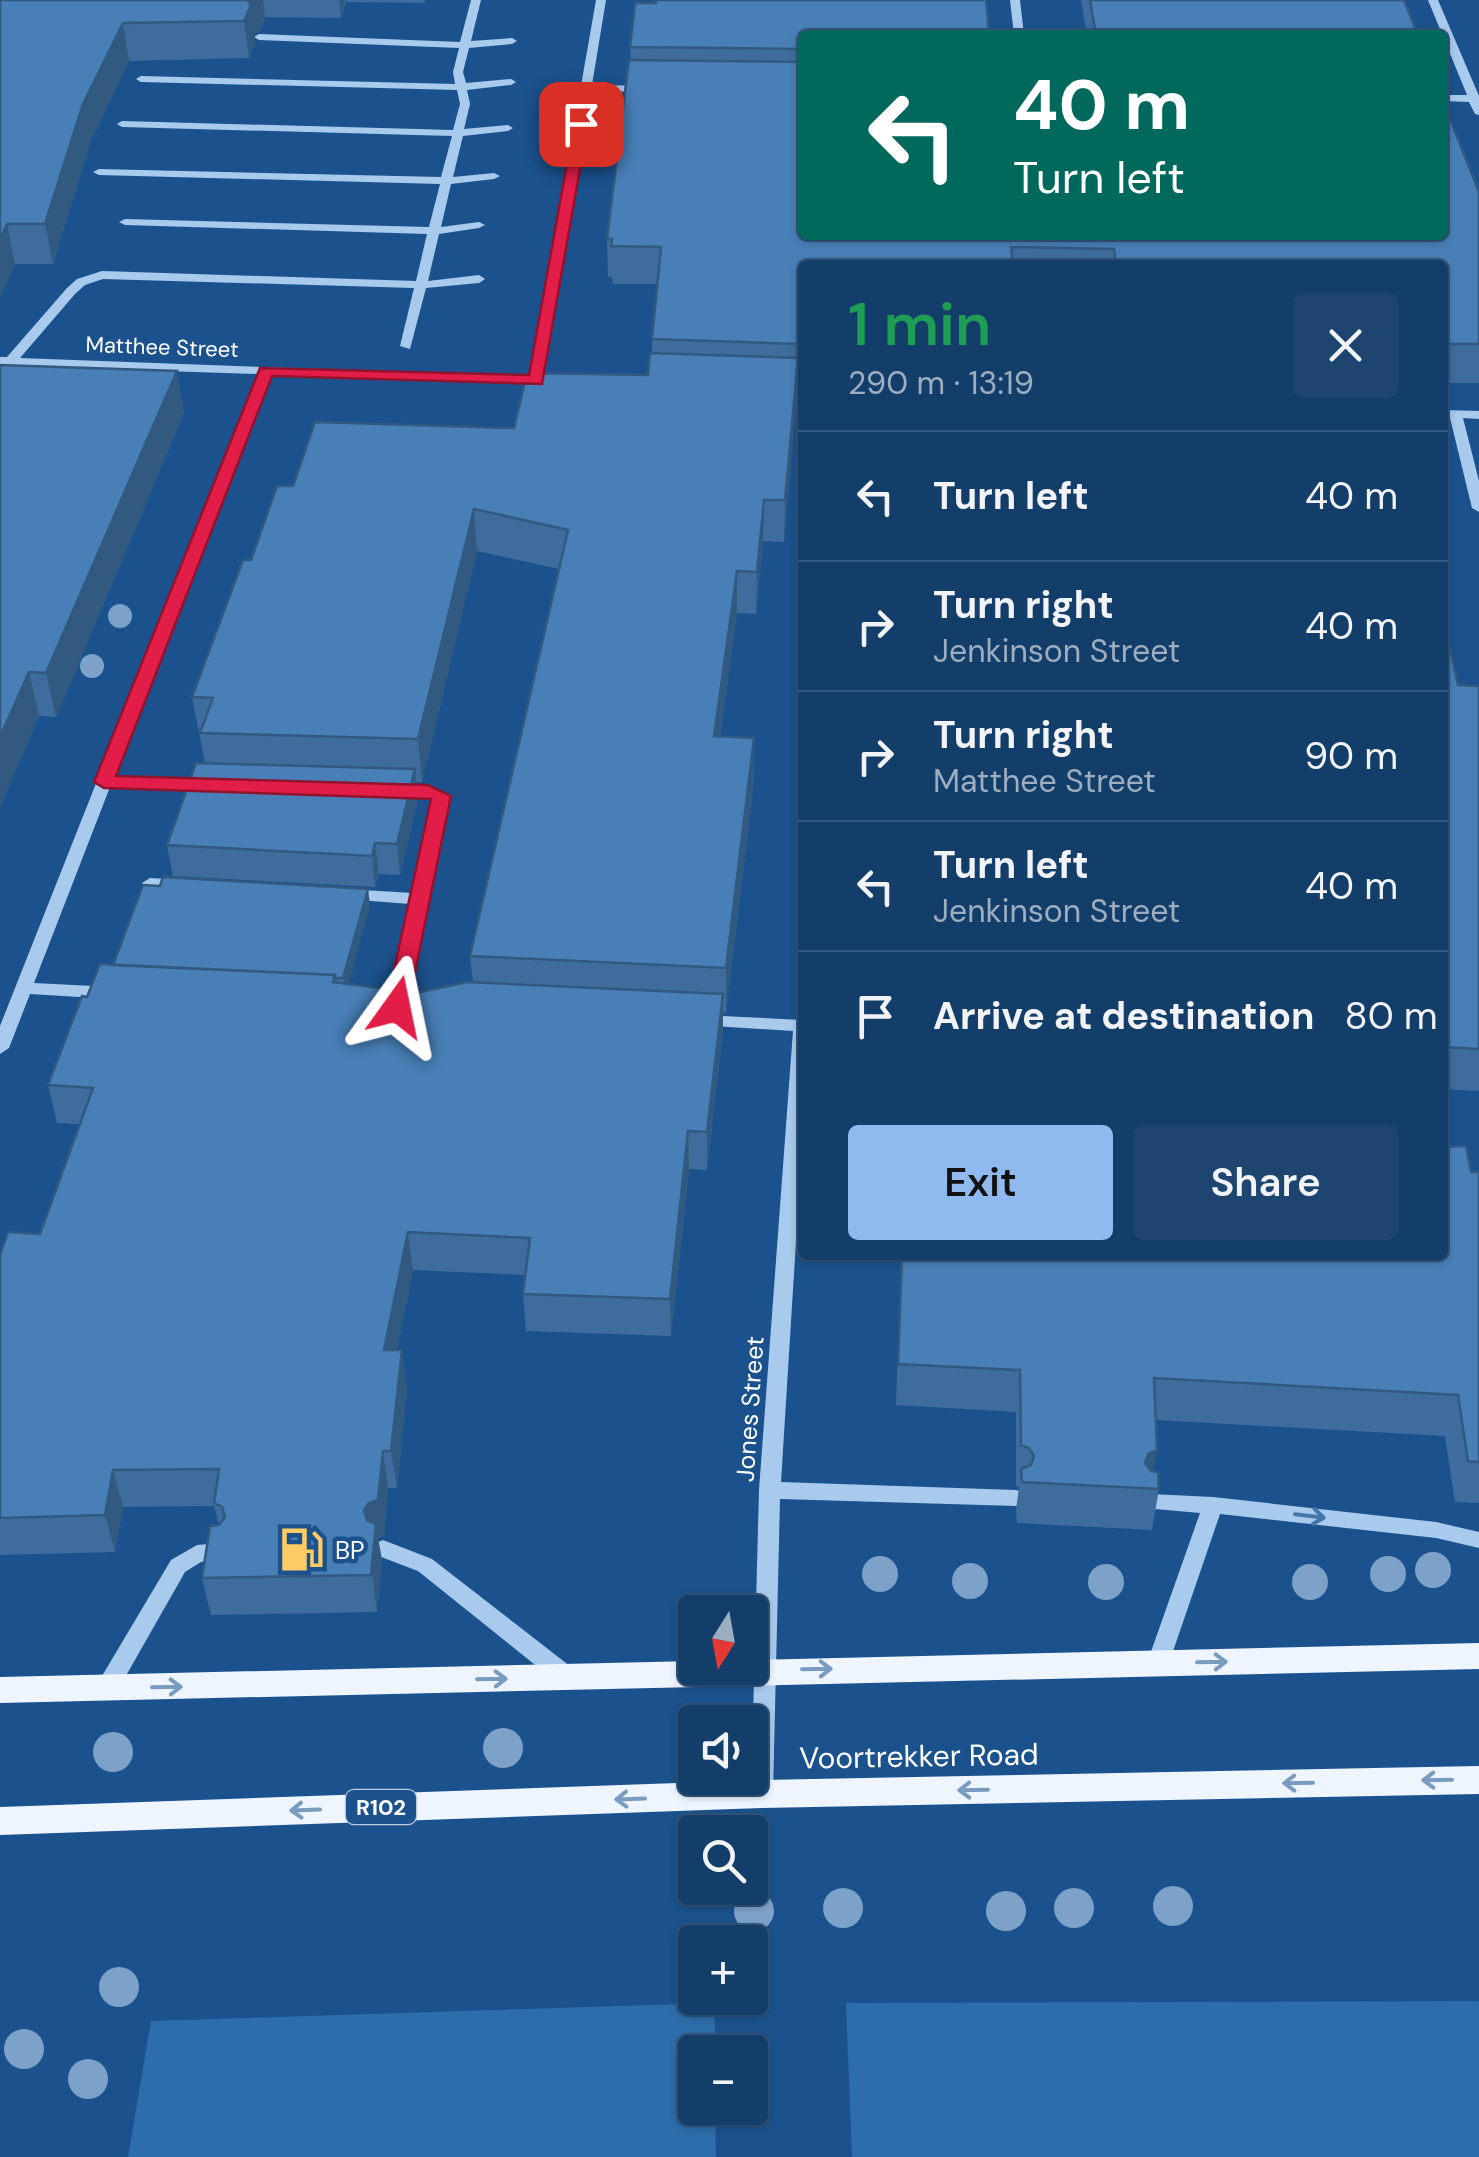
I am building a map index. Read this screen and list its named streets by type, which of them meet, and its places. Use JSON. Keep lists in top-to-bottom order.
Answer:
{
  "streets": {
    "main road": ["Voortrekker Road", "R102"],
    "street": ["Matthee Street", "Jones Street"]
  },
  "places": {
    "fuel station": ["BP"]
  },
  "north": "bottom",
  "page": {
    "turn": ["40 m", "Turn left"],
    "heading": ["1 min", "290 m · 13:19"],
    "list": [
      {
        "name": "Turn left",
        "value": "40 m"
      },
      {
        "name": "Turn right",
        "note": "Jenkinson Street",
        "value": "40 m"
      },
      {
        "name": "Turn right",
        "note": "Matthee Street",
        "value": "90 m"
      },
      {
        "name": "Turn left",
        "note": "Jenkinson Street",
        "value": "40 m"
      },
      {
        "name": "Arrive at destination",
        "value": "80 m"
      }
    ],
    "buttons": ["Exit", "Share"],
    "map_buttons": ["+", "−"]
  }
}
